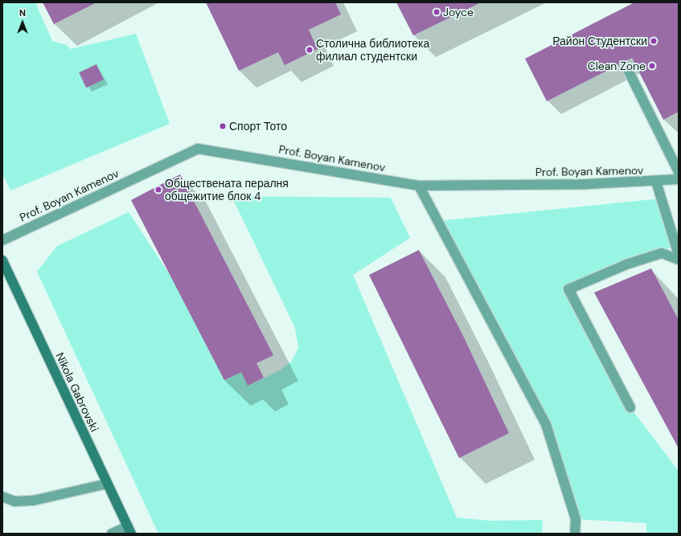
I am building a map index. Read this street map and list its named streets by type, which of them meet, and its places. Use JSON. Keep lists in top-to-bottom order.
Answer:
{
  "streets": {
    "street": ["Prof. Boyan Kamenov", "Nikola Gabrovski"]
  },
  "places": [
    "Joyce",
    "Район Студентски",
    "Столична библиотека филиал студентски",
    "Clean Zone",
    "Спорт Тото",
    "Обществената пералня общежитие блок 4"
  ],
  "north": "top"
}
